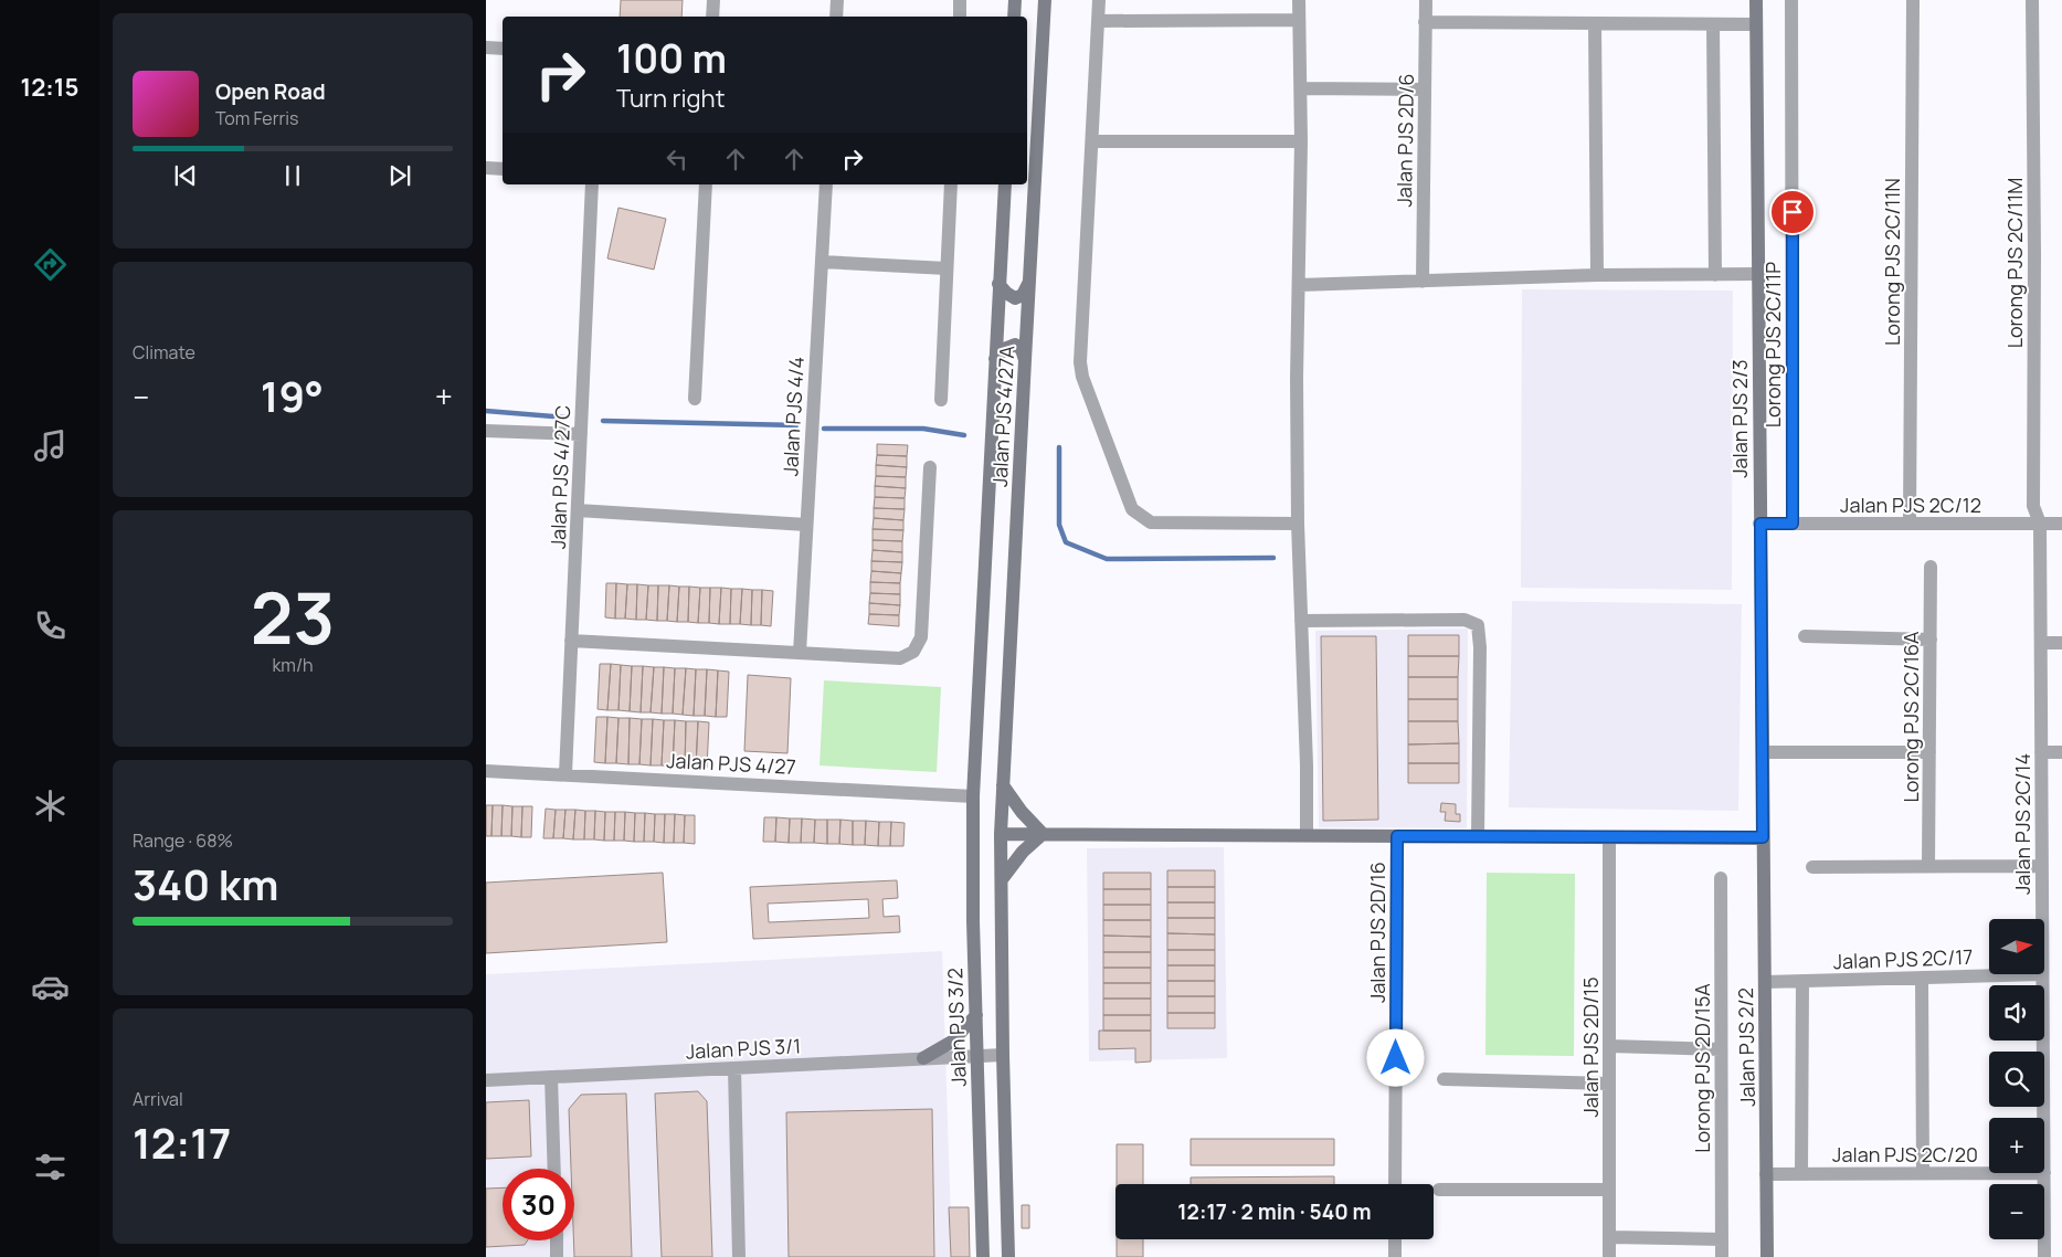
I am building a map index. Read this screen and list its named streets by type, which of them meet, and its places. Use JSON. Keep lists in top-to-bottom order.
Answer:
{
  "streets": {
    "main road": [
      "Jalan PJS 4/27A",
      "Jalan PJS 2/3",
      "Jalan PJS 3/2",
      "Jalan PJS 2/2"
    ],
    "street": [
      "Jalan PJS 2D/6",
      "Lorong PJS 2C/11N",
      "Lorong PJS 2C/11M",
      "Lorong PJS 2C/11P",
      "Jalan PJS 4/4",
      "Jalan PJS 4/27C",
      "Jalan PJS 2C/12",
      "Lorong PJS 2C/16A",
      "Jalan PJS 4/27",
      "Jalan PJS 2C/14",
      "Jalan PJS 2D/16",
      "Jalan PJS 2C/17",
      "Jalan PJS 2D/15",
      "Jalan PJS 3/1",
      "Lorong PJS 2D/15A",
      "Jalan PJS 2C/20"
    ]
  },
  "crossings": [
    ["Lorong PJS 2C/11N", "Jalan PJS 2C/12"],
    ["Lorong PJS 2C/11M", "Jalan PJS 2C/12"],
    ["Lorong PJS 2C/11M", "Jalan PJS 2C/14"],
    ["Lorong PJS 2C/11P", "Jalan PJS 2C/12"],
    ["Jalan PJS 4/27A", "Jalan PJS 4/27"],
    ["Jalan PJS 4/27A", "Jalan PJS 3/2"],
    ["Jalan PJS 2/3", "Jalan PJS 2C/12"],
    ["Jalan PJS 2/3", "Jalan PJS 2/2"],
    ["Jalan PJS 4/27C", "Jalan PJS 4/27"],
    ["Jalan PJS 2C/12", "Jalan PJS 2C/14"],
    ["Jalan PJS 4/27", "Jalan PJS 3/2"],
    ["Jalan PJS 2C/14", "Jalan PJS 2C/17"],
    ["Jalan PJS 2C/17", "Jalan PJS 2/2"],
    ["Jalan PJS 3/2", "Jalan PJS 3/1"],
    ["Jalan PJS 2/2", "Jalan PJS 2C/20"]
  ],
  "north": "right",
  "page": {
    "tabs": "12:15",
    "turn": ["100 m", "Turn right"],
    "song": ["Open Road", "Tom Ferris"],
    "tile": [
      "Climate",
      ["23", "km/h"],
      ["Range · 68%", "340 km"],
      ["Arrival", "12:17"]
    ],
    "heat": ["−", "19°", "+"],
    "map_buttons": ["+", "−"],
    "limit": "30",
    "trip": "12:17 · 2 min · 540 m"
  }
}
